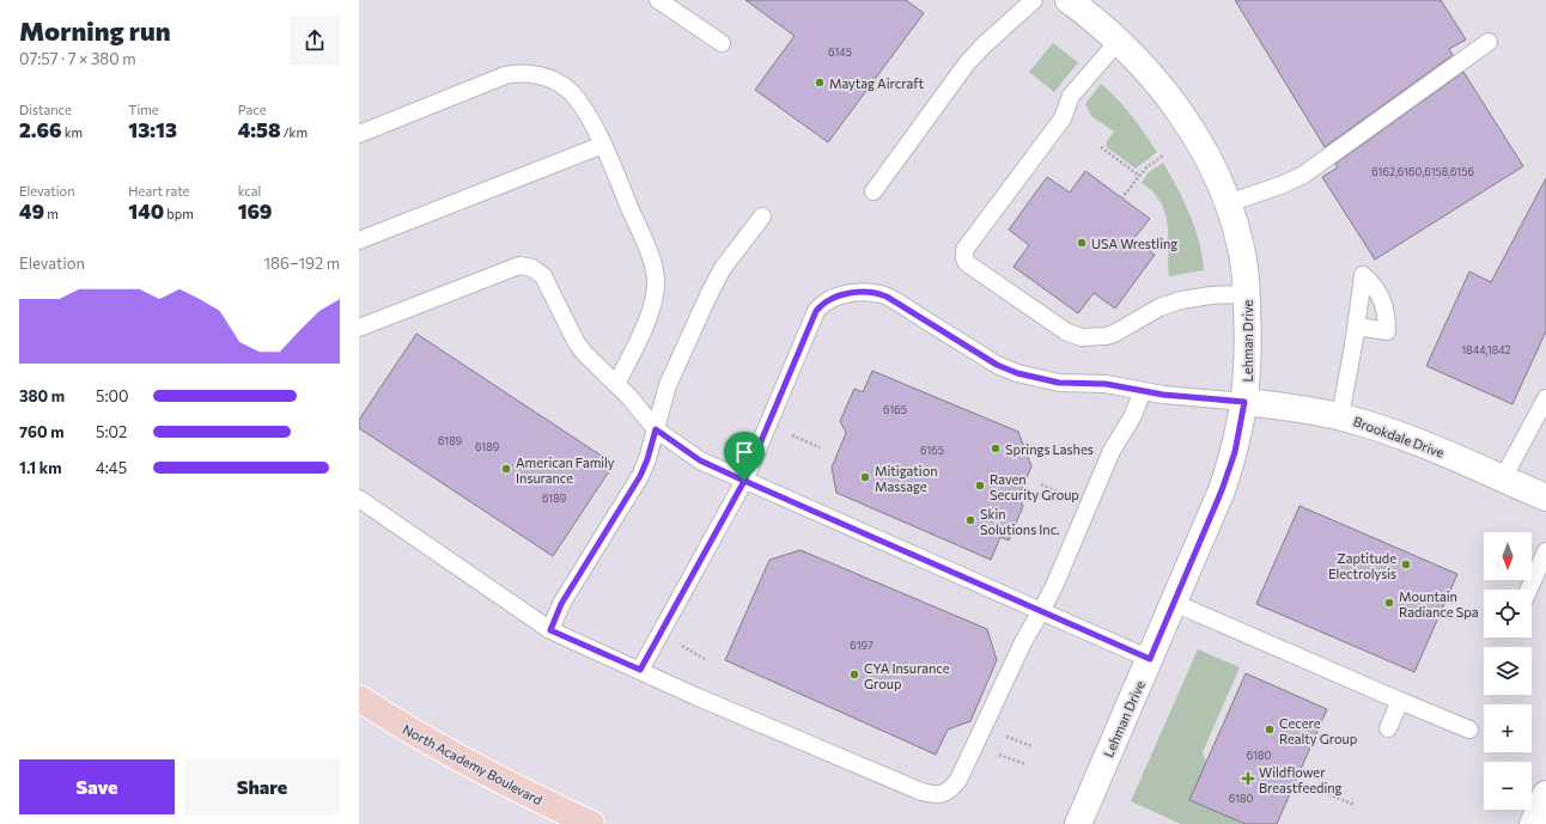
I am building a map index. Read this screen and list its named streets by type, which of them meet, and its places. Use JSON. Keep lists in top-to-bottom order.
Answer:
{
  "streets": {
    "highway": ["North Academy Boulevard"],
    "street": ["Lehman Drive", "Brookdale Drive"]
  },
  "crossings": [
    ["Lehman Drive", "Brookdale Drive"]
  ],
  "places": {
    "other": [
      "Maytag Aircraft",
      "USA Wrestling",
      "Springs Lashes",
      "American Family Insurance",
      "Mitigation Massage",
      "Raven Security Group",
      "Skin Solutions Inc.",
      "Zaptitude Electrolysis",
      "Mountain Radiance Spa",
      "CYA Insurance Group",
      "Cecere Realty Group"
    ],
    "health": ["Wildflower Breastfeeding"]
  },
  "house_numbers": [
    "6145",
    "6162,6160,6158,6156",
    "1844,1842",
    "6165",
    "6189",
    "6189",
    "6165",
    "6189",
    "6197",
    "6180",
    "6180"
  ],
  "north": "bottom",
  "page": {
    "heading": ["Morning run", "07:57 · 7 × 380 m"],
    "stats": [
      ["Distance", "2.66 km"],
      ["Time", "13:13"],
      ["Pace", "4:58 /km"],
      ["Elevation", "49 m"],
      ["Heart rate", "140 bpm"],
      ["kcal", "169"]
    ],
    "chart": ["Elevation", "186–192 m"],
    "list": [
      {
        "name": "380 m",
        "note": "5:00"
      },
      {
        "name": "760 m",
        "note": "5:02"
      },
      {
        "name": "1.1 km",
        "note": "4:45"
      }
    ],
    "map_buttons": ["+", "−"],
    "buttons": ["Save", "Share"]
  }
}
